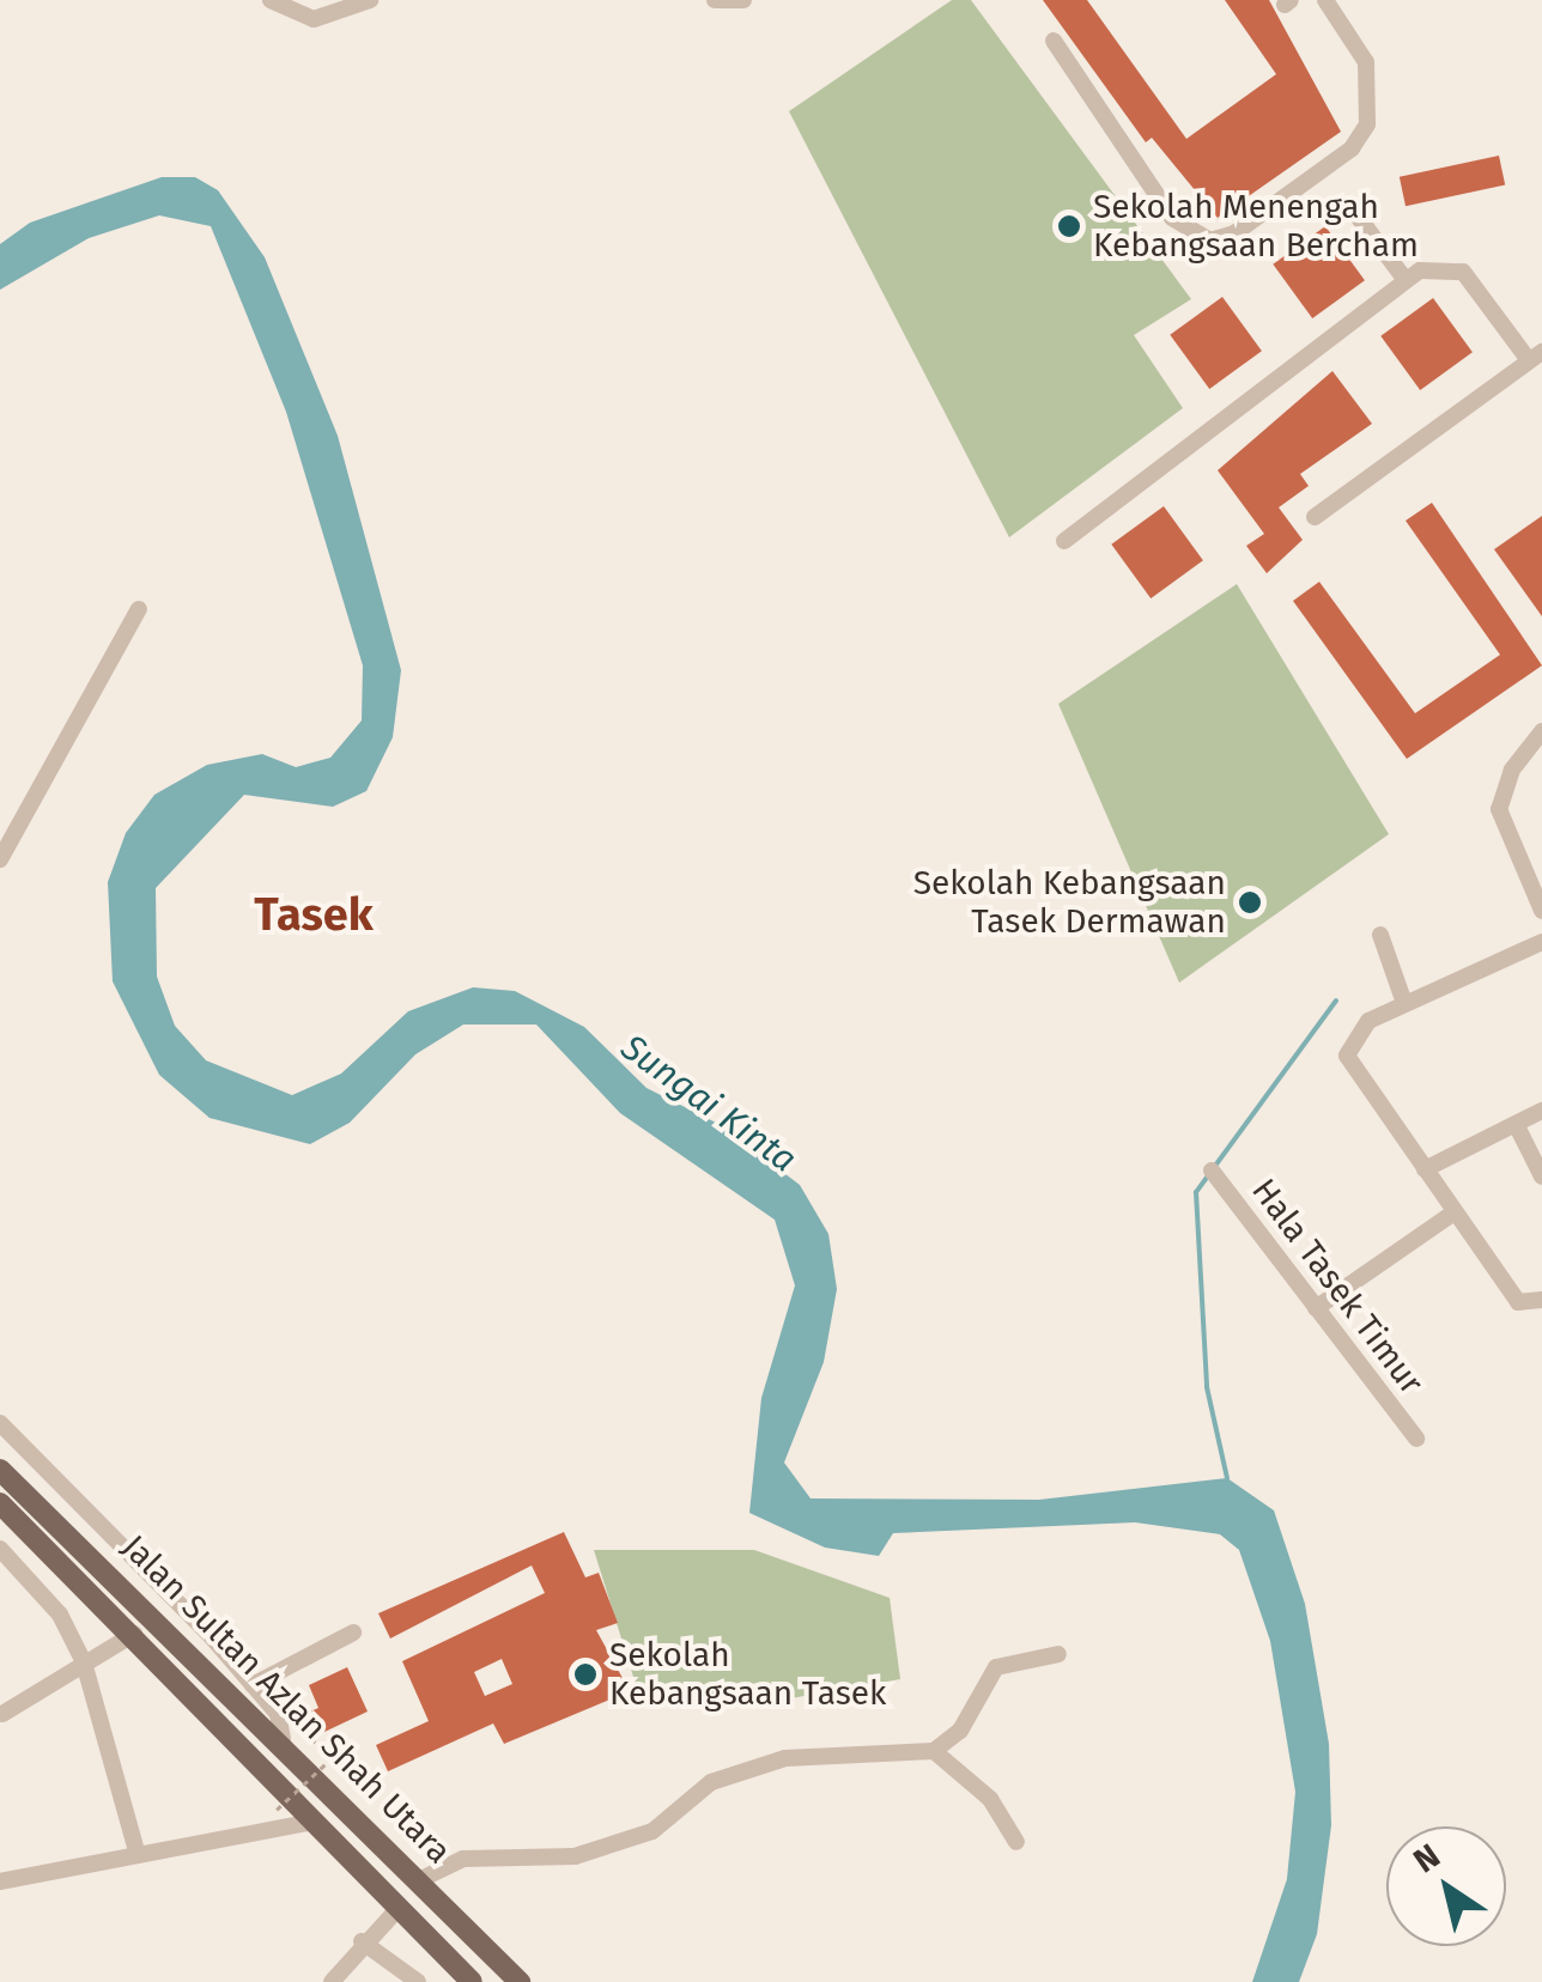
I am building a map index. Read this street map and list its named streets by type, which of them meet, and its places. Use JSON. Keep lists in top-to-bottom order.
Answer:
{
  "streets": {
    "main road": ["Jalan Sultan Azlan Shah Utara"],
    "street": ["Hala Tasek Timur"]
  },
  "districts": ["Tasek"],
  "water": ["Sungai Kinta"],
  "places": ["Sekolah Menengah Kebangsaan Bercham", "Sekolah Kebangsaan Tasek Dermawan", "Sekolah Kebangsaan Tasek"],
  "north": "top left"
}
